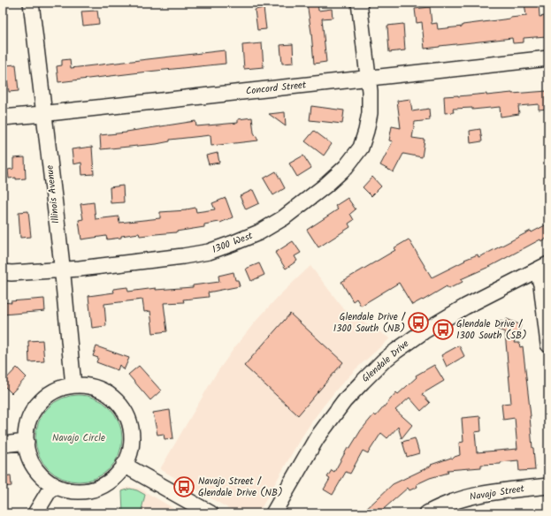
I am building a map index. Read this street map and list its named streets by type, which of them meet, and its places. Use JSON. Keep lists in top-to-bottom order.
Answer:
{
  "streets": {
    "street": [
      "Concord Street",
      "Illinois Avenue",
      "1300 West",
      "Glendale Drive",
      "Navajo Street"
    ]
  },
  "crossings": [
    ["Concord Street", "Illinois Avenue"],
    ["Concord Street", "1300 West"],
    ["Illinois Avenue", "1300 West"]
  ],
  "parks": ["Navajo Circle"],
  "places": {
    "bus stop": ["Glendale Drive / 1300 South (NB)", "Glendale Drive / 1300 South (SB)", "Navajo Street / Glendale Drive (NB)"]
  }
}
